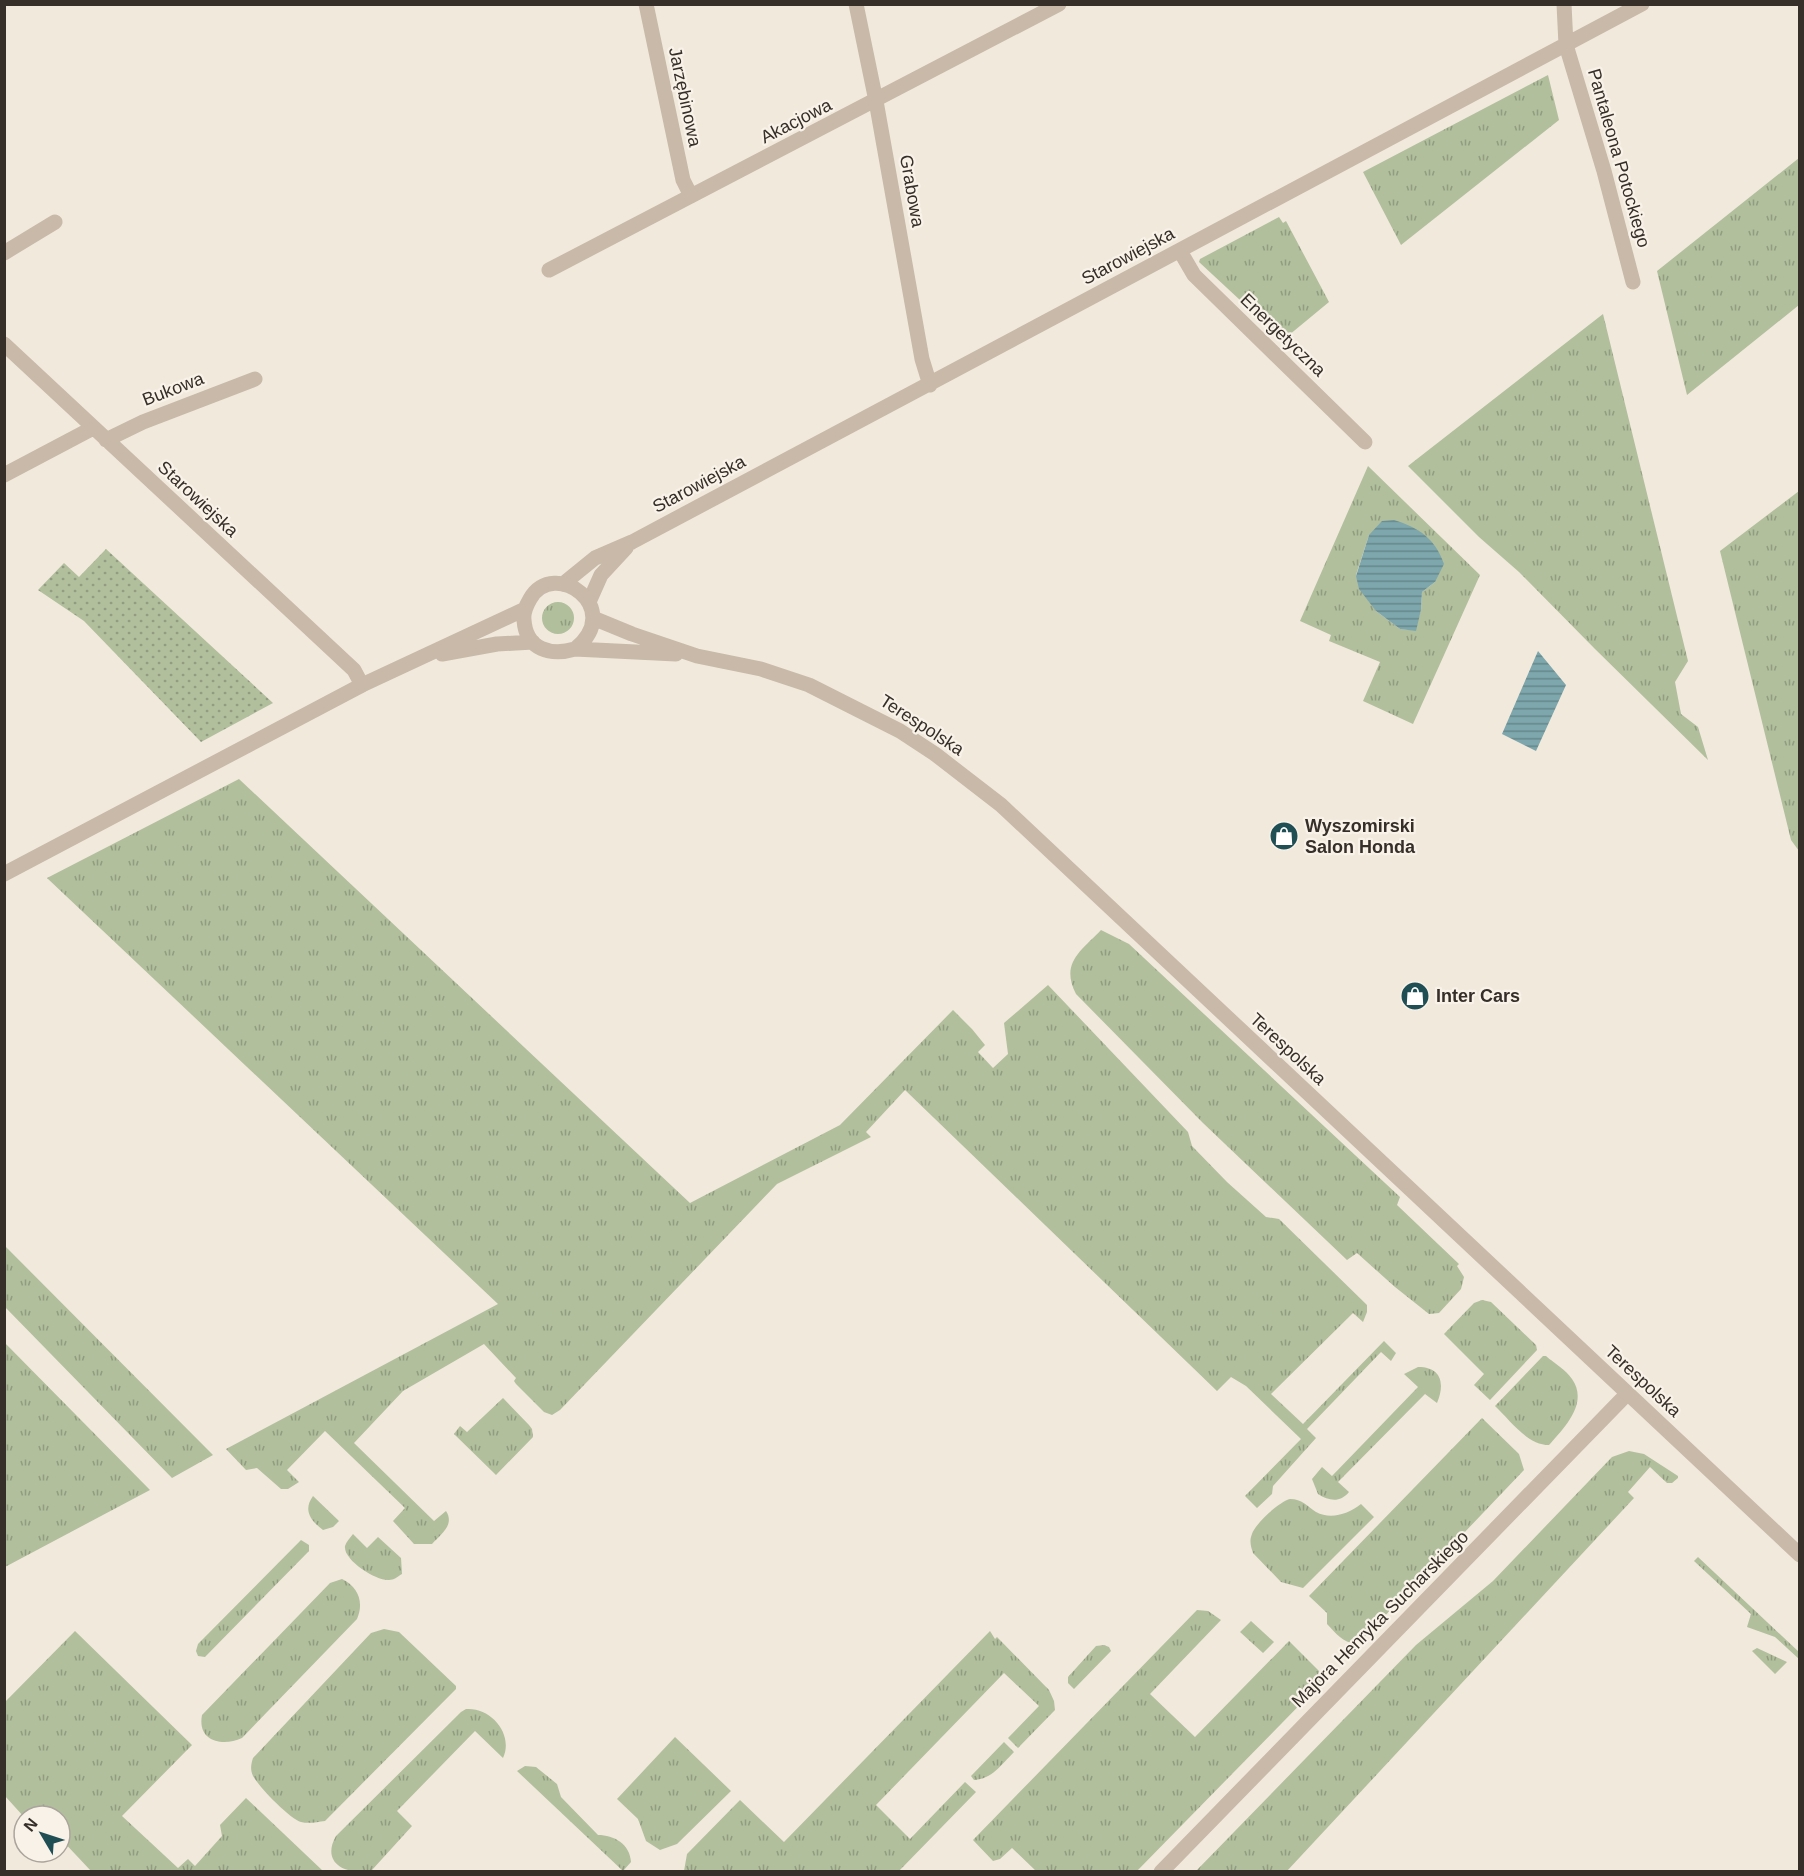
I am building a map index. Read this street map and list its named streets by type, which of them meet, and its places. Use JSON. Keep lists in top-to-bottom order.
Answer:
{
  "streets": {
    "street": [
      "Jarzębinowa",
      "Akacjowa",
      "Pantaleona Potockiego",
      "Grabowa",
      "Starowiejska",
      "Energetyczna",
      "Bukowa",
      "Terespolska",
      "Majora Henryka Sucharskiego"
    ]
  },
  "crossings": [
    ["Jarzębinowa", "Akacjowa"],
    ["Akacjowa", "Grabowa"],
    ["Pantaleona Potockiego", "Starowiejska"],
    ["Grabowa", "Starowiejska"],
    ["Starowiejska", "Energetyczna"],
    ["Starowiejska", "Bukowa"],
    ["Starowiejska", "Terespolska"],
    ["Terespolska", "Majora Henryka Sucharskiego"]
  ],
  "places": {
    "shop": ["Wyszomirski Salon Honda", "Inter Cars"]
  },
  "north": "top left"
}
